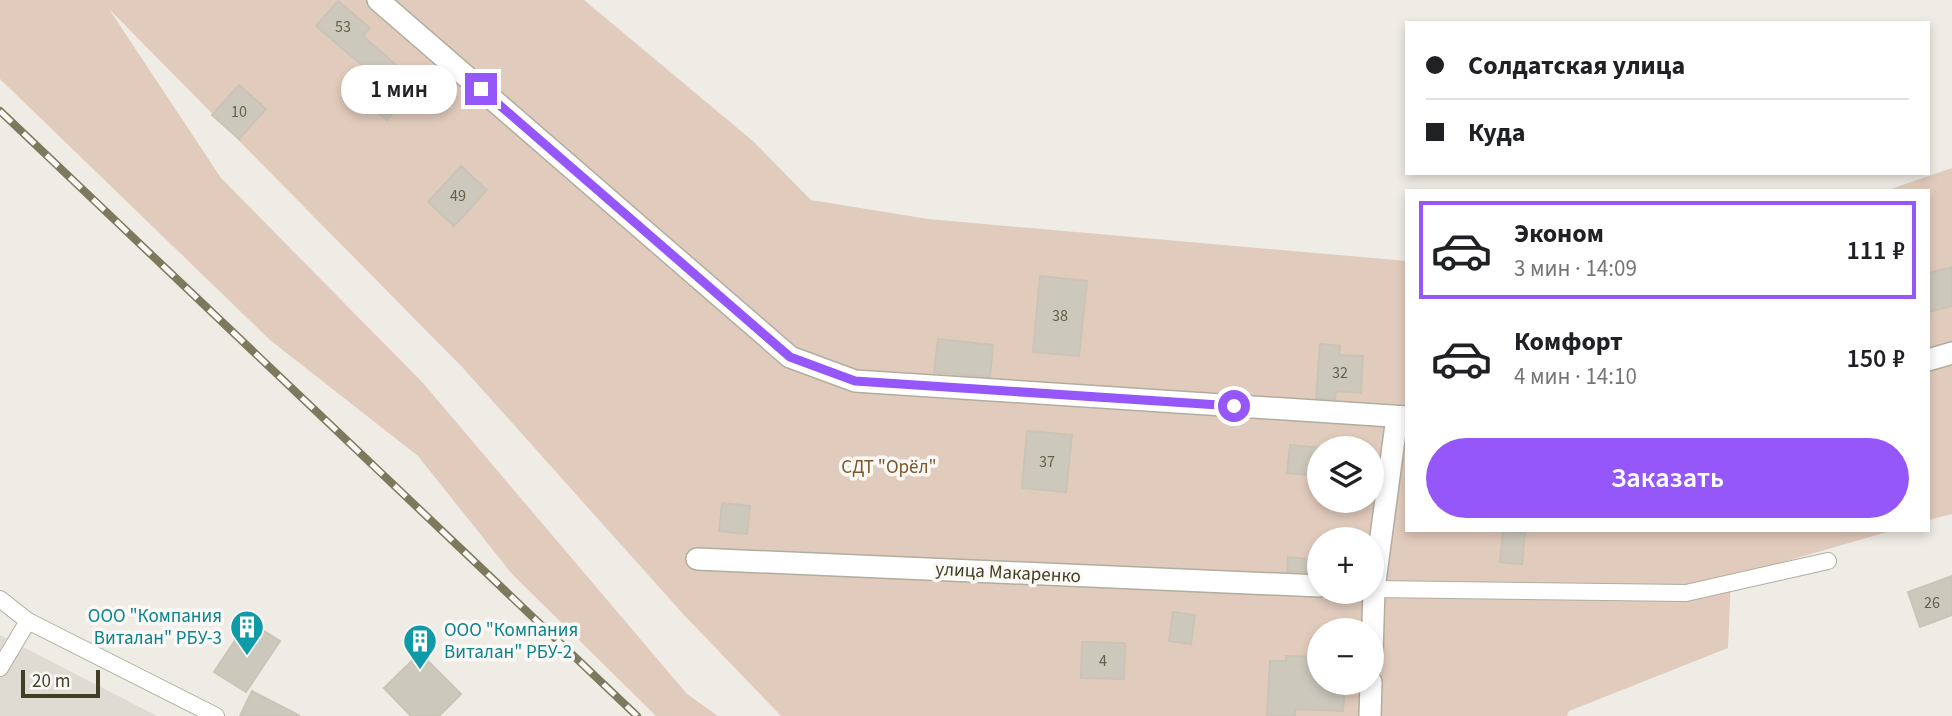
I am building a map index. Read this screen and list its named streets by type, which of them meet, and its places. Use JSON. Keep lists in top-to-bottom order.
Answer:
{
  "streets": {
    "street": ["улица Макаренко"]
  },
  "parks": ["СДТ \"Орёл\""],
  "places": {
    "building": ["ООО \"Компания Виталан\" РБУ-3", "ООО \"Компания Виталан\" РБУ-2"]
  },
  "house_numbers": [
    "53",
    "10",
    "49",
    "38",
    "32",
    "37",
    "26",
    "4"
  ],
  "scale_bar": "20 m",
  "page": {
    "banner": ["Солдатская улица", "Куда"],
    "bubble": "1 мин",
    "list": [
      {
        "name": "Эконом",
        "note": "3 мин · 14:09",
        "value": "111 ₽"
      },
      {
        "name": "Комфорт",
        "note": "4 мин · 14:10",
        "value": "150 ₽"
      }
    ],
    "buttons": "Заказать",
    "map_buttons": ["+", "−"],
    "scale": "20 m"
  }
}
